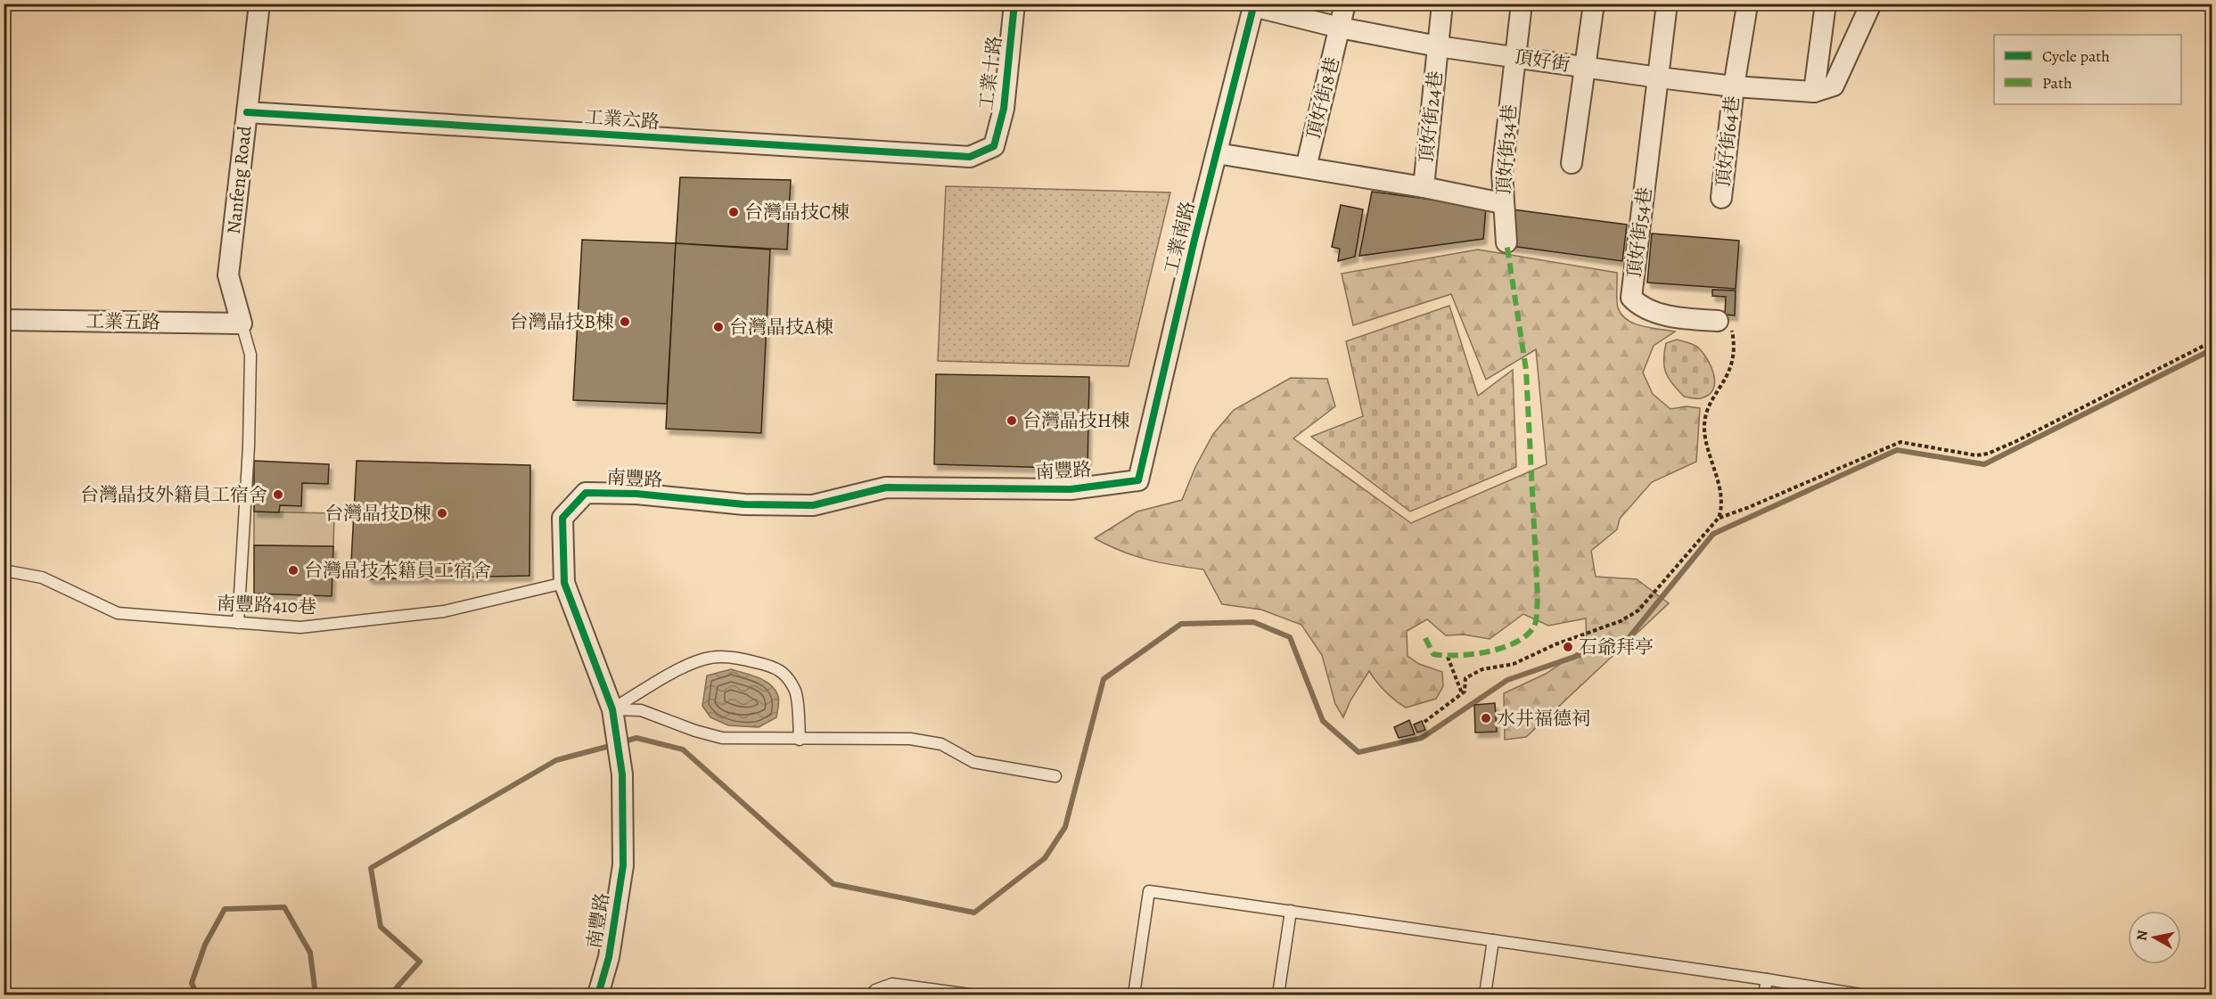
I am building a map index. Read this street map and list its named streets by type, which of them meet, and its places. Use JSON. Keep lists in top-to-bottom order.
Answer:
{
  "streets": {
    "street": [
      "頂好街",
      "工業十路",
      "頂好街8巷",
      "頂好街24巷",
      "工業六路",
      "頂好街64巷",
      "頂好街34巷",
      "Nanfeng Road",
      "頂好街54巷",
      "工業南路",
      "工業五路",
      "南豐路"
    ],
    "lane": ["南豐路410巷"]
  },
  "crossings": [
    ["頂好街", "頂好街8巷"],
    ["頂好街", "頂好街24巷"],
    ["頂好街", "頂好街64巷"],
    ["頂好街", "頂好街34巷"],
    ["頂好街", "頂好街54巷"],
    ["頂好街", "工業南路"],
    ["工業十路", "工業六路"],
    ["工業六路", "Nanfeng Road"],
    ["Nanfeng Road", "工業五路"],
    ["工業南路", "南豐路"],
    ["南豐路", "南豐路410巷"]
  ],
  "places": [
    "台灣晶技C棟",
    "台灣晶技B棟",
    "台灣晶技A棟",
    "台灣晶技H棟",
    "台灣晶技外籍員工宿舍",
    "台灣晶技D棟",
    "台灣晶技本籍員工宿舍",
    "石爺拜亭",
    "水井福德祠"
  ],
  "legend": ["Cycle path", "Path"],
  "north": "left"
}
